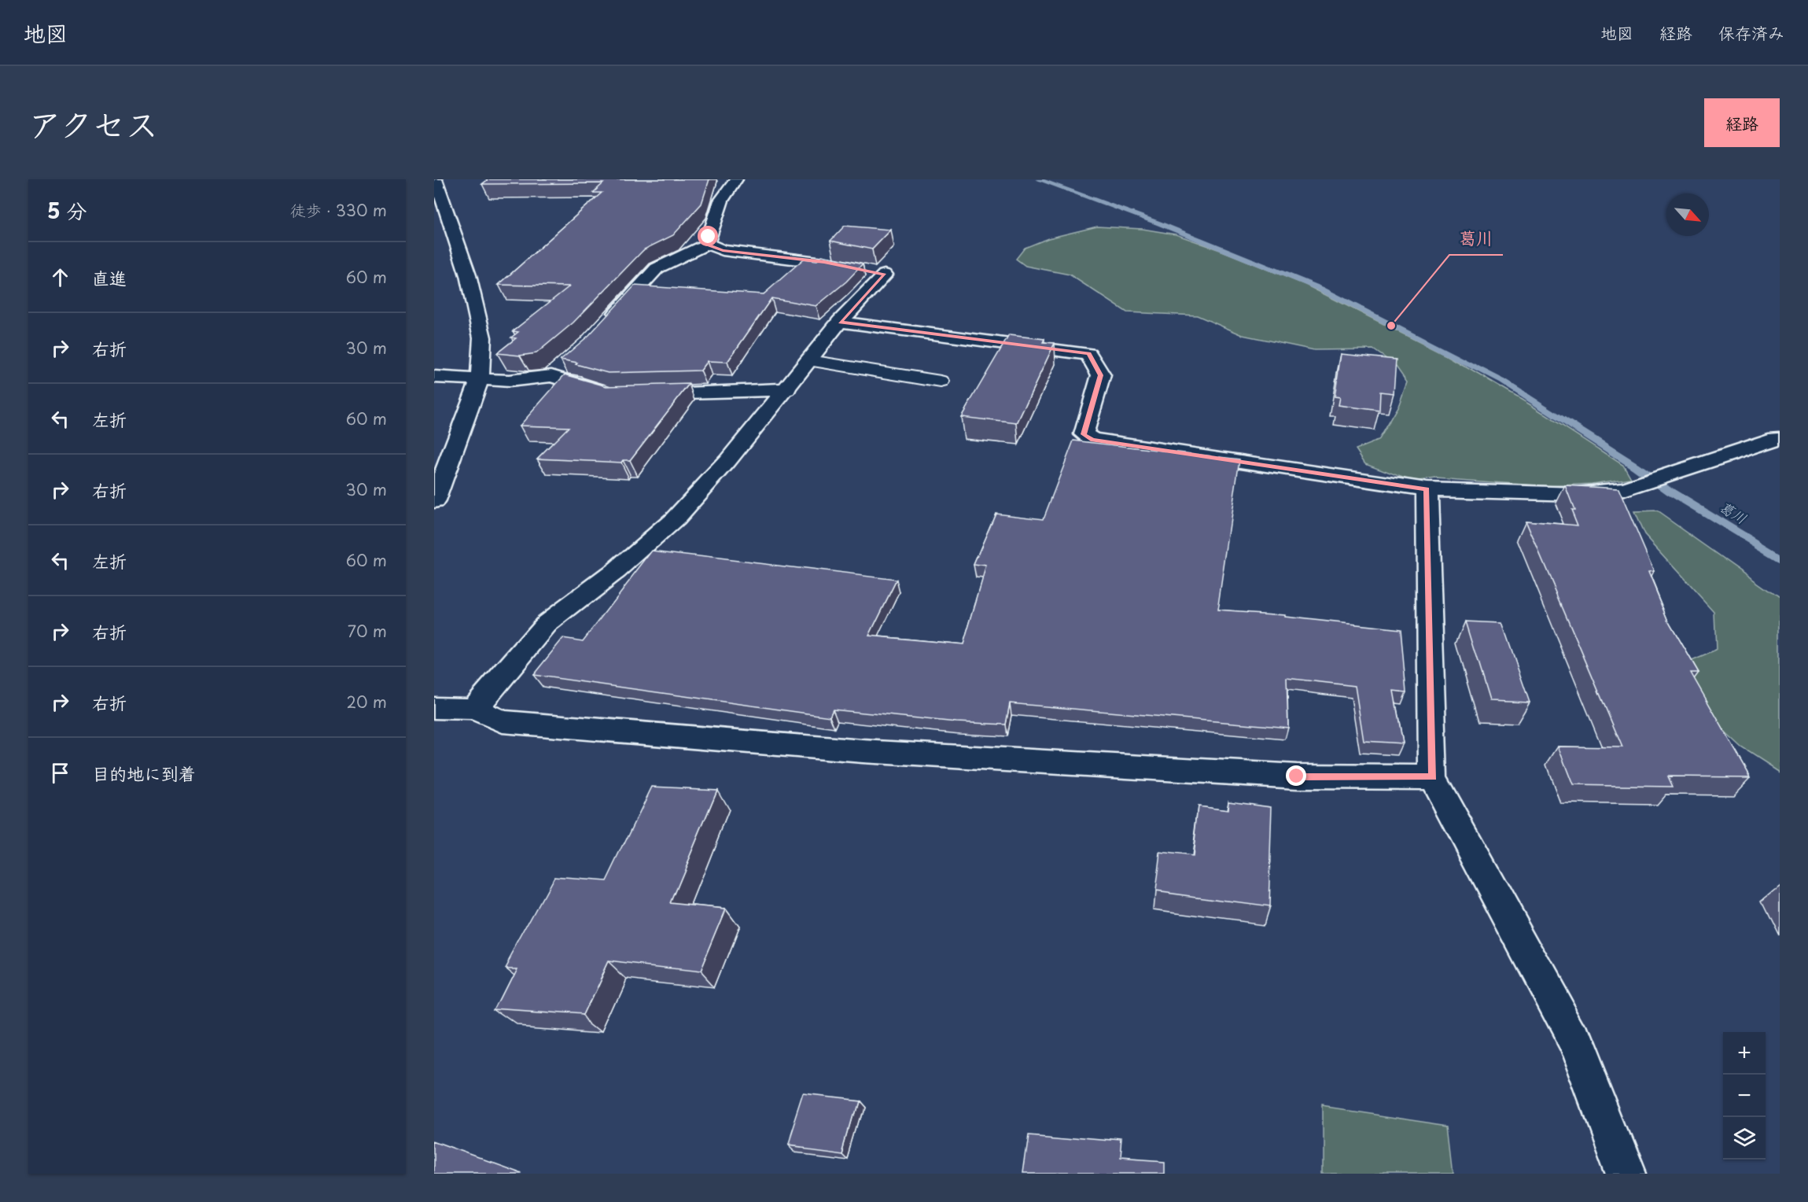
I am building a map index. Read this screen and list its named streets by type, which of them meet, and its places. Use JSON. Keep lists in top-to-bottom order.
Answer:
{
  "water": ["葛川"],
  "places": ["葛川"],
  "north": "bottom right",
  "page": {
    "header": "地図",
    "nav": ["地図", "経路", "保存済み"],
    "title": "アクセス",
    "buttons": "経路",
    "heading": ["5 分", "徒歩 · 330 m"],
    "list": [
      ["直進", "60 m"],
      ["右折", "30 m"],
      ["左折", "60 m"],
      ["右折", "30 m"],
      ["左折", "60 m"],
      ["右折", "70 m"],
      ["右折", "20 m"],
      "目的地に到着"
    ],
    "map_buttons": ["+", "−"]
  }
}
